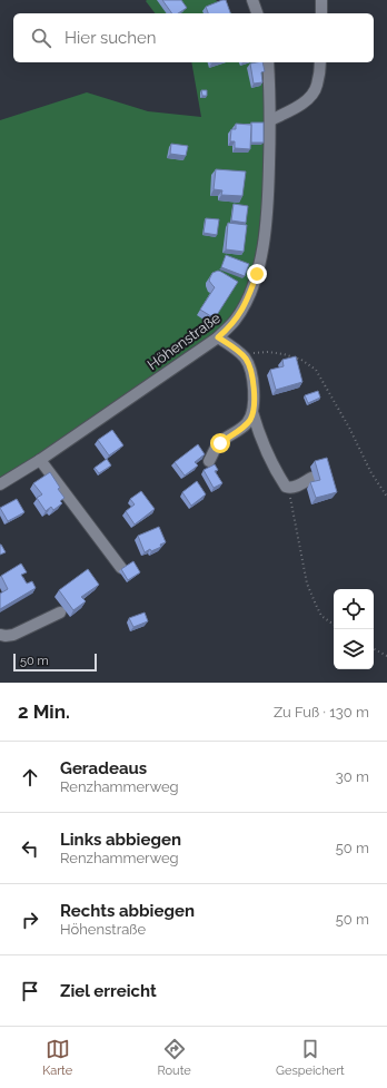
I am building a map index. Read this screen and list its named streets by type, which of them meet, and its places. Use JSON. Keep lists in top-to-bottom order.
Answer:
{
  "streets": {
    "street": ["Höhenstraße"]
  },
  "scale_bar": "50 m",
  "page": {
    "search": "Hier suchen",
    "scale": "50 m",
    "heading": ["2 Min.", "Zu Fuß · 130 m"],
    "list": [
      ["Geradeaus", "Renzhammerweg", "30 m"],
      ["Links abbiegen", "Renzhammerweg", "50 m"],
      ["Rechts abbiegen", "Höhenstraße", "50 m"],
      "Ziel erreicht"
    ],
    "nav": ["Karte", "Route", "Gespeichert"]
  }
}
